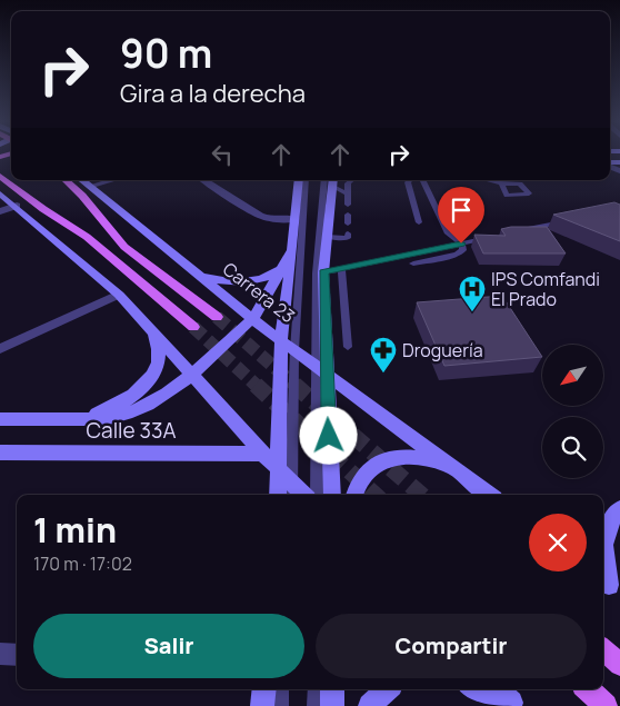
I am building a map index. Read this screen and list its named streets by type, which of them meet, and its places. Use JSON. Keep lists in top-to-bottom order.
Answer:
{
  "streets": {
    "main road": ["Carrera 23", "Calle 33A"]
  },
  "crossings": [
    ["Carrera 23", "Calle 33A"]
  ],
  "places": {
    "hospital": ["IPS Comfandi El Prado"],
    "pharmacy": ["Droguería"]
  },
  "north": "bottom left",
  "page": {
    "turn": ["90 m", "Gira a la derecha"],
    "heading": ["1 min", "170 m · 17:02"],
    "buttons": ["Salir", "Compartir"]
  }
}
